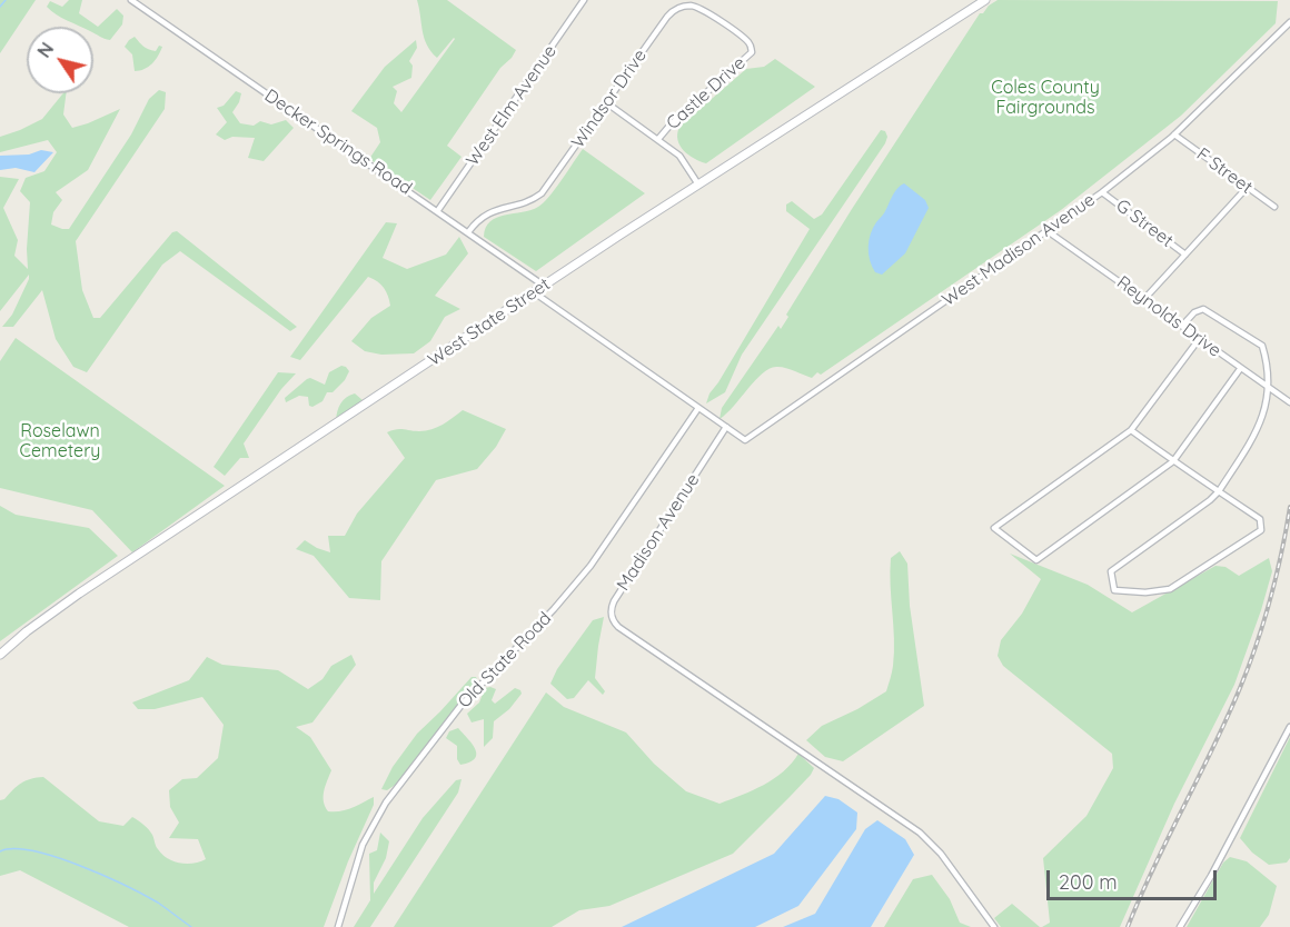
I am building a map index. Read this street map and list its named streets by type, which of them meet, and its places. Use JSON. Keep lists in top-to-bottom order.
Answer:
{
  "streets": {
    "street": [
      "Castle Drive",
      "Windsor Drive",
      "West Elm Avenue",
      "Decker Springs Road",
      "F Street",
      "G Street",
      "West Madison Avenue",
      "Reynolds Drive",
      "West State Street",
      "Madison Avenue",
      "Old State Road"
    ]
  },
  "crossings": [
    ["Castle Drive", "Windsor Drive"],
    ["Windsor Drive", "Decker Springs Road"],
    ["West Elm Avenue", "Decker Springs Road"],
    ["Decker Springs Road", "West State Street"],
    ["F Street", "West Madison Avenue"],
    ["G Street", "West Madison Avenue"],
    ["West Madison Avenue", "Reynolds Drive"],
    ["West Madison Avenue", "Madison Avenue"]
  ],
  "parks": ["Coles County Fairgrounds", "Roselawn Cemetery"],
  "scale_bar": "200 m",
  "north": "top left"
}
